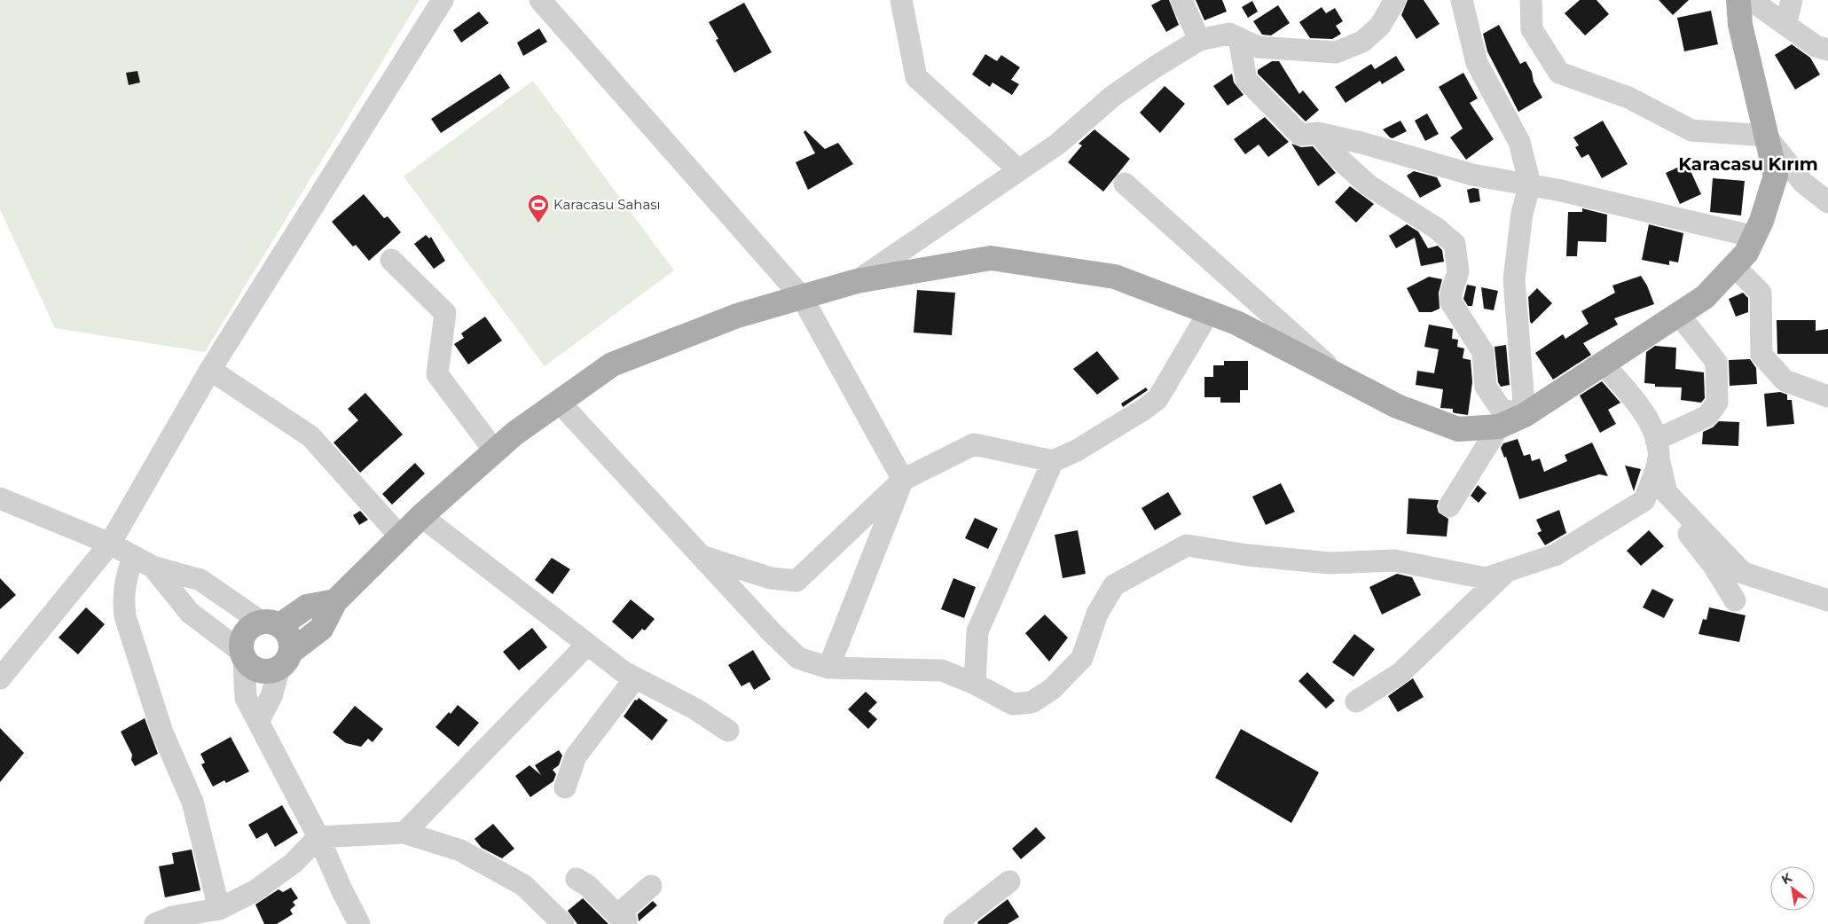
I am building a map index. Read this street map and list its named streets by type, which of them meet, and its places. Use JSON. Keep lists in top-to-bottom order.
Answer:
{
  "districts": ["Karacasu Kırım"],
  "places": {
    "sports": ["Karacasu Sahası"]
  },
  "north": "top left"
}
